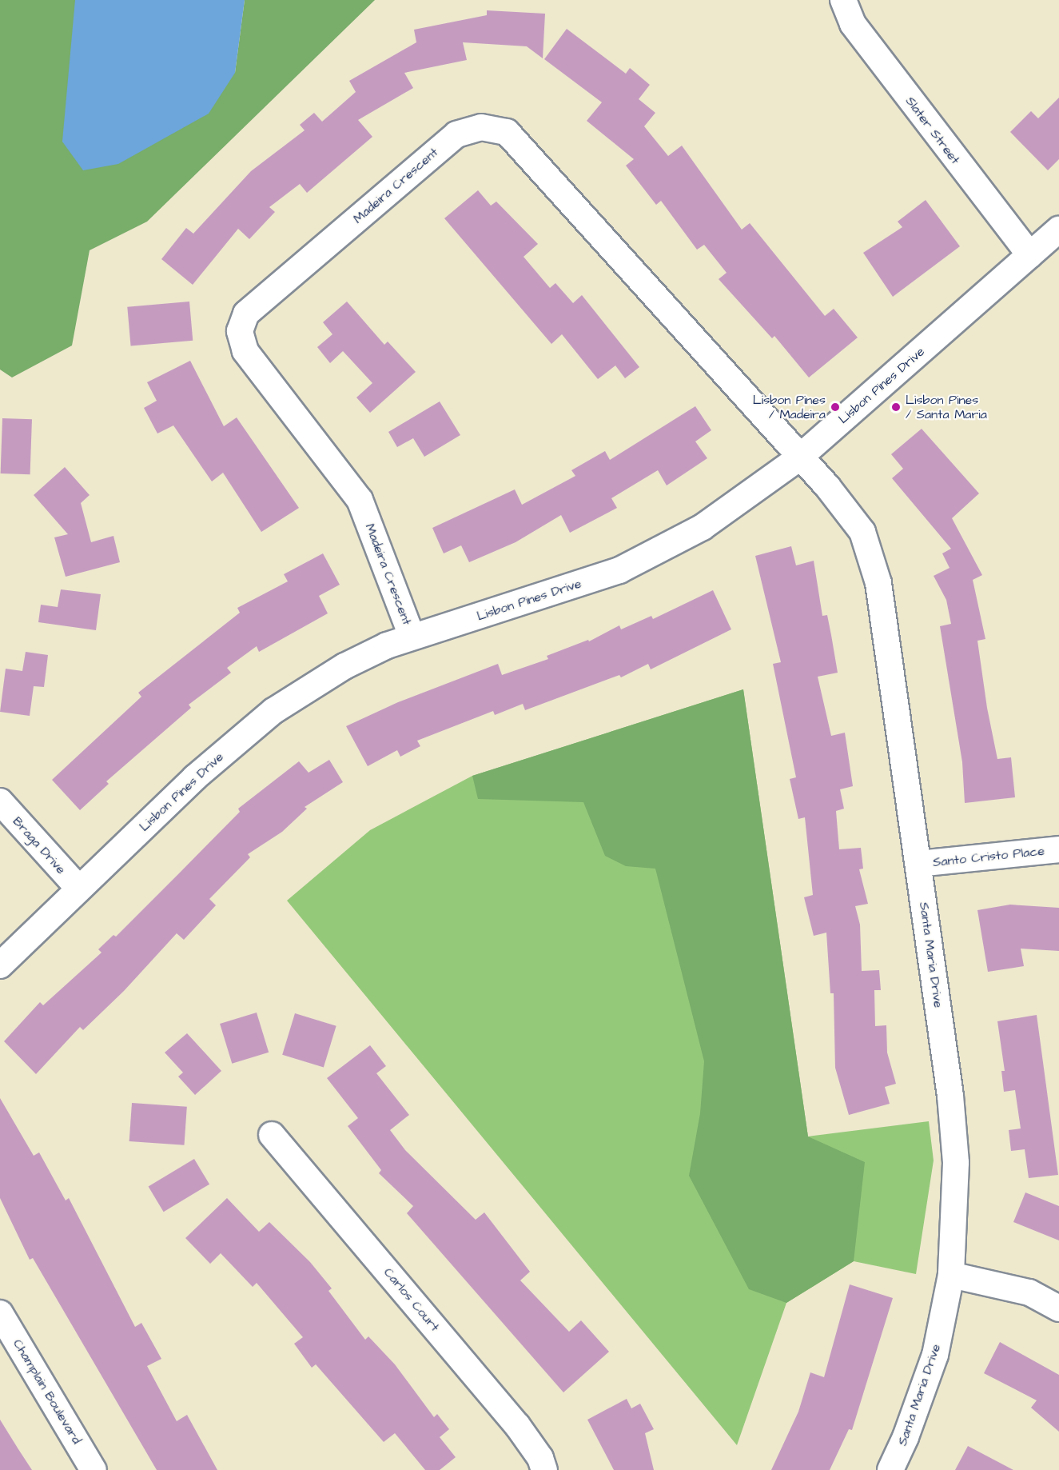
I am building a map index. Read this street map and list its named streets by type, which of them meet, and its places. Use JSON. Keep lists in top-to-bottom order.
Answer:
{
  "streets": {
    "street": [
      "Slater Street",
      "Madeira Crescent",
      "Lisbon Pines Drive",
      "Braga Drive",
      "Santo Cristo Place",
      "Santa Maria Drive",
      "Carlos Court",
      "Champlain Boulevard"
    ]
  },
  "crossings": [
    ["Slater Street", "Lisbon Pines Drive"],
    ["Madeira Crescent", "Lisbon Pines Drive"],
    ["Madeira Crescent", "Santa Maria Drive"],
    ["Lisbon Pines Drive", "Braga Drive"],
    ["Lisbon Pines Drive", "Santa Maria Drive"],
    ["Santo Cristo Place", "Santa Maria Drive"]
  ],
  "places": ["Lisbon Pines / Madeira", "Lisbon Pines / Santa Maria"]
}
